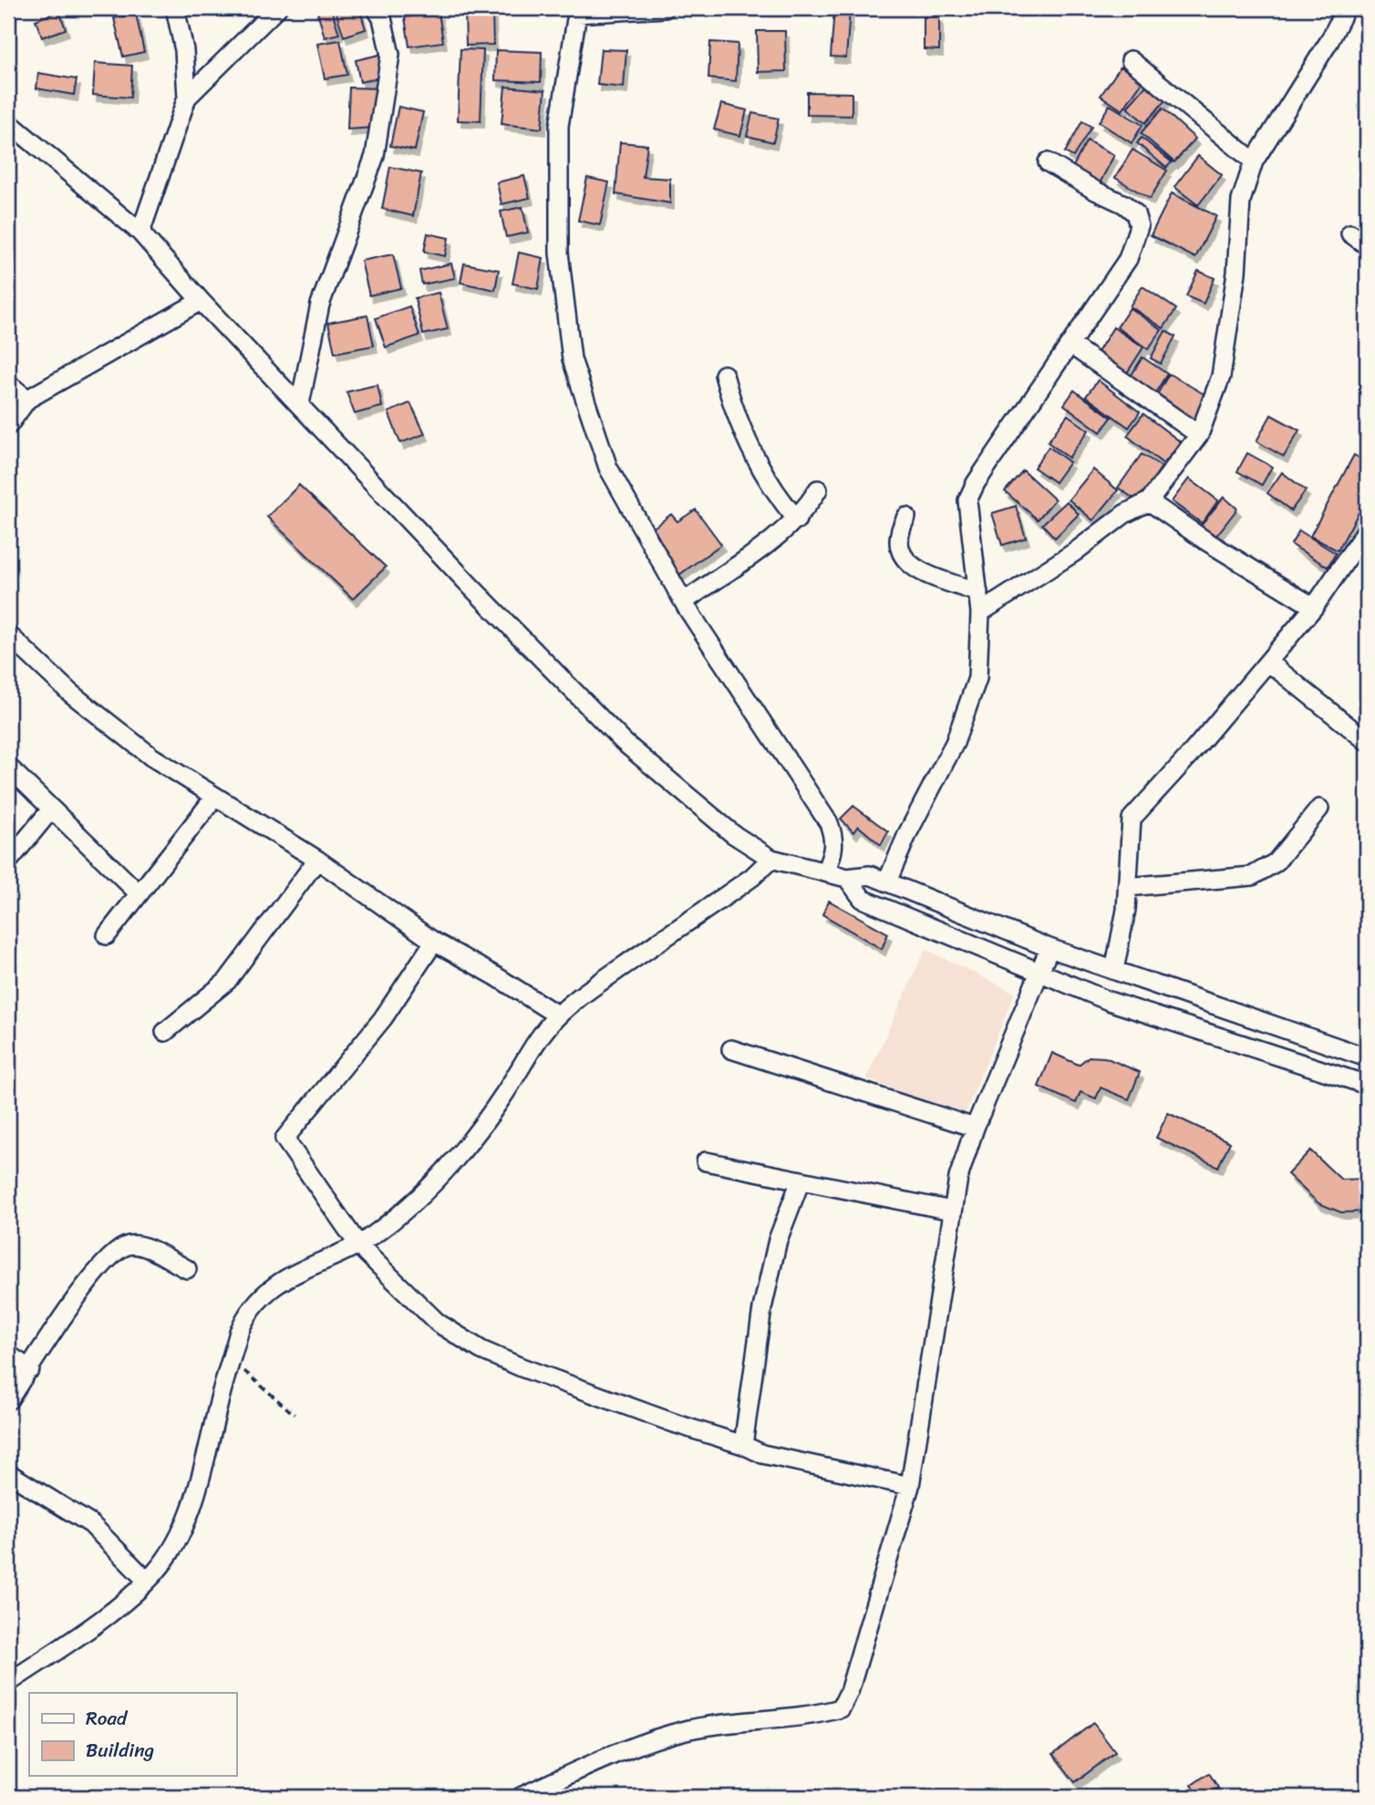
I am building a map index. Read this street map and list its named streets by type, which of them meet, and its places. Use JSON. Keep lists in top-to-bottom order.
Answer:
{
  "legend": ["Road", "Building"]
}
